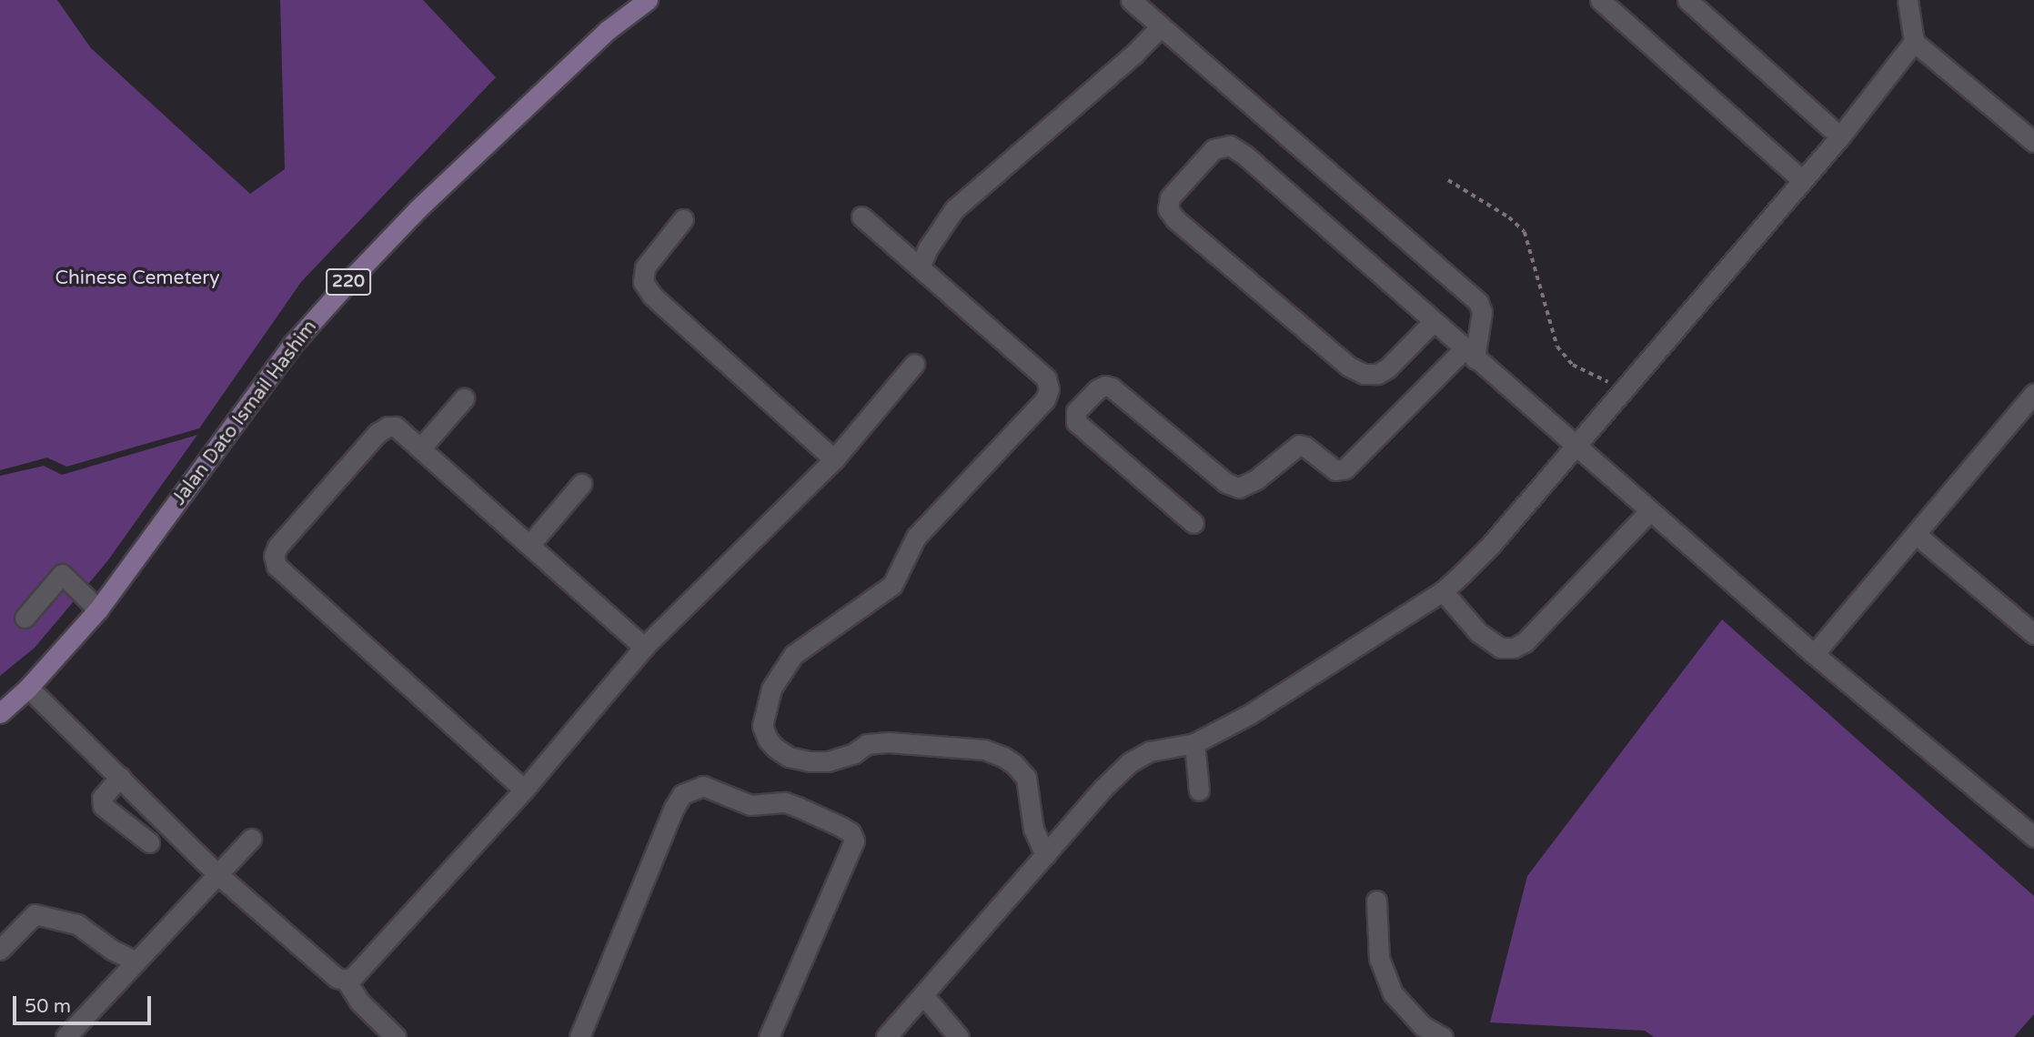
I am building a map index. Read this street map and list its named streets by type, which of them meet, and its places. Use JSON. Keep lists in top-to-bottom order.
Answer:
{
  "streets": {
    "main road": ["220", "Jalan Dato Ismail Hashim"]
  },
  "parks": ["Chinese Cemetery"],
  "scale_bar": "50 m"
}
